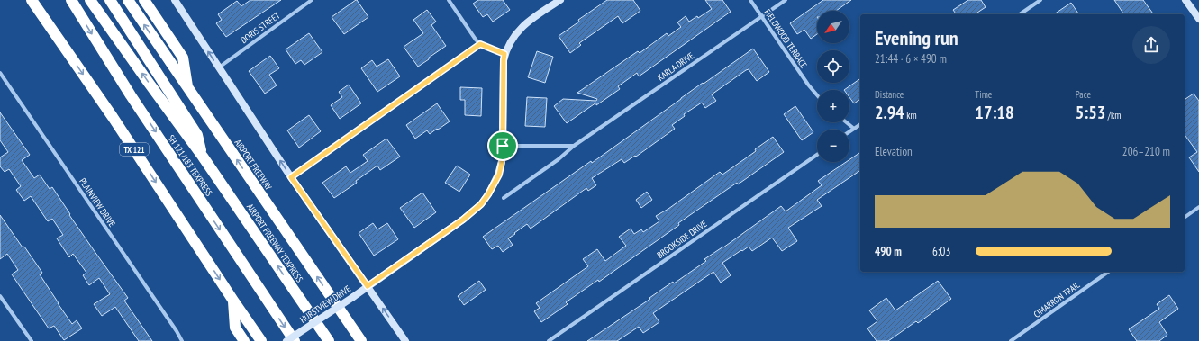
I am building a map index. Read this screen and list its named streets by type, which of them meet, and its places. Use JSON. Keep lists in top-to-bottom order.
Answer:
{
  "streets": {
    "highway": [
      "TX 121",
      "AIRPORT FREEWAY",
      "SH 121/183 TEXPRESS",
      "AIRPORT FREEWAY TEXPRESS"
    ],
    "street": [
      "DORIS STREET",
      "FIELDWOOD TERRACE",
      "KARLA DRIVE",
      "PLAINVIEW DRIVE",
      "BROOKSIDE DRIVE",
      "CIMARRON TRAIL",
      "HURSTVIEW DRIVE"
    ]
  },
  "crossings": [
    ["FIELDWOOD TERRACE", "KARLA DRIVE"],
    ["SH 121/183 TEXPRESS", "AIRPORT FREEWAY TEXPRESS"]
  ],
  "north": "bottom left",
  "page": {
    "map_buttons": ["+", "−"],
    "heading": ["Evening run", "21:44 · 6 × 490 m"],
    "stats": [
      ["Distance", "2.94 km"],
      ["Time", "17:18"],
      ["Pace", "5:53 /km"]
    ],
    "chart": ["Elevation", "206–210 m"],
    "list": [
      {
        "name": "490 m",
        "note": "6:03"
      }
    ]
  }
}
